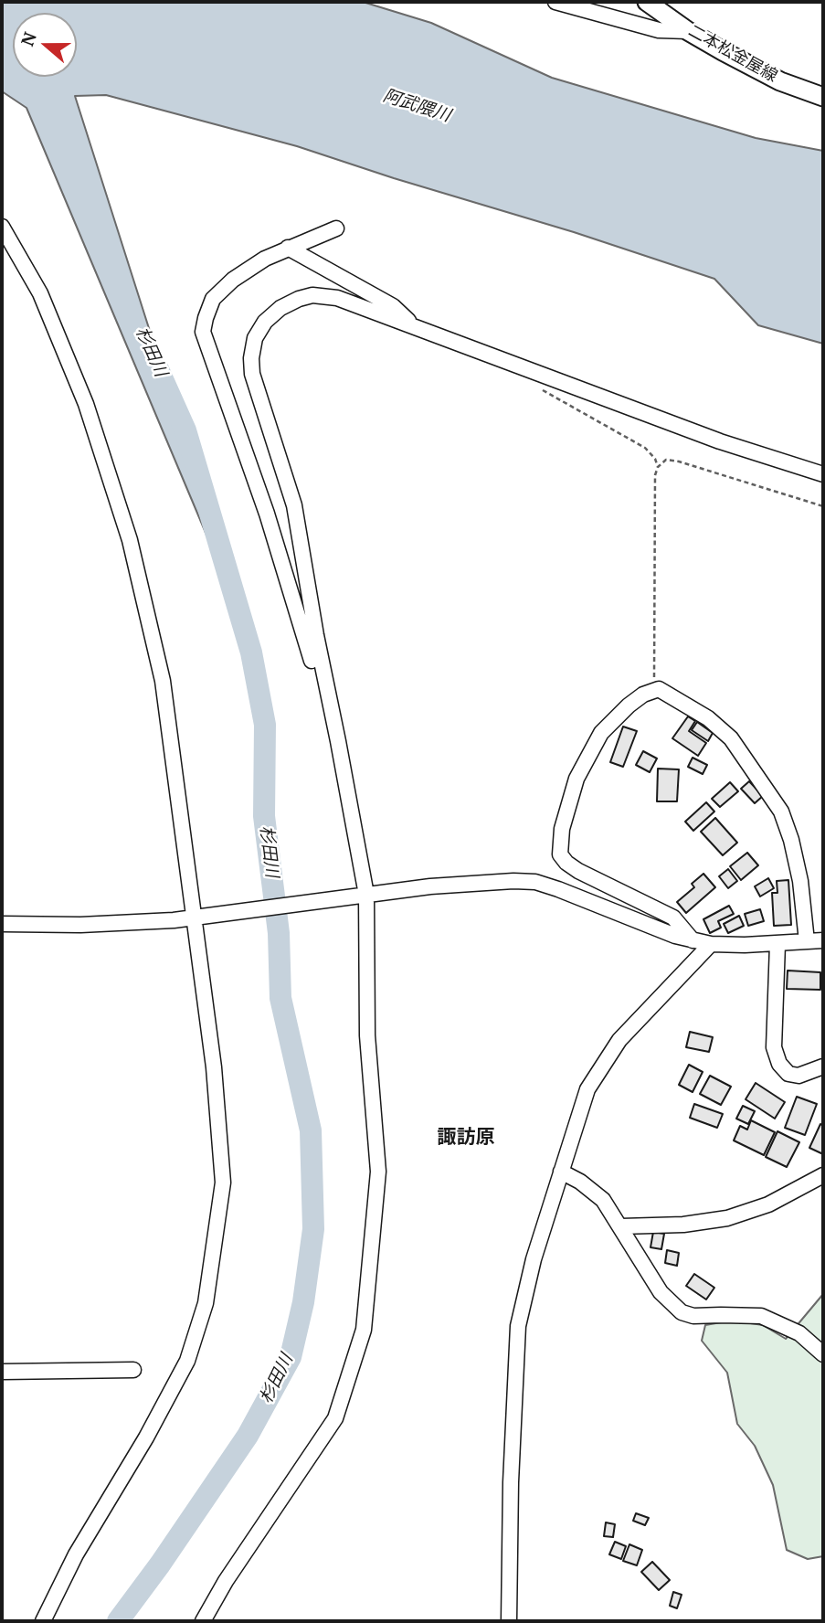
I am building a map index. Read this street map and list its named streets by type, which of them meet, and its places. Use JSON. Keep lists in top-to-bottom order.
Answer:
{
  "streets": {
    "main road": ["二本松金屋線"]
  },
  "districts": ["諏訪原"],
  "water": ["阿武隈川", "杉田川"],
  "north": "left"
}
